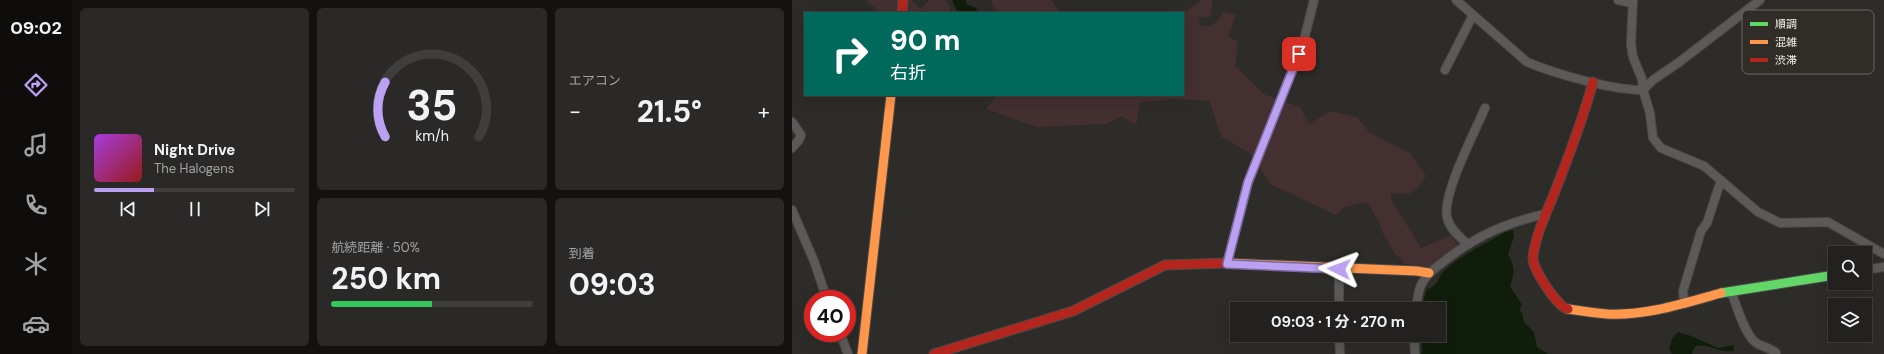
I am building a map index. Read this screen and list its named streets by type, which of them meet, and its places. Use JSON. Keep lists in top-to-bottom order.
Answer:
{
  "legend": ["順調", "混雑", "渋滞"],
  "page": {
    "tabs": "09:02",
    "tile": [
      "エアコン",
      ["航続距離 · 50%", "250 km"],
      ["到着", "09:03"]
    ],
    "turn": ["90 m", "右折"],
    "heat": ["−", "21.5°", "+"],
    "song": ["Night Drive", "The Halogens"],
    "limit": "40",
    "trip": "09:03 · 1 分 · 270 m",
    "gauge": ["35", "km/h"]
  }
}
